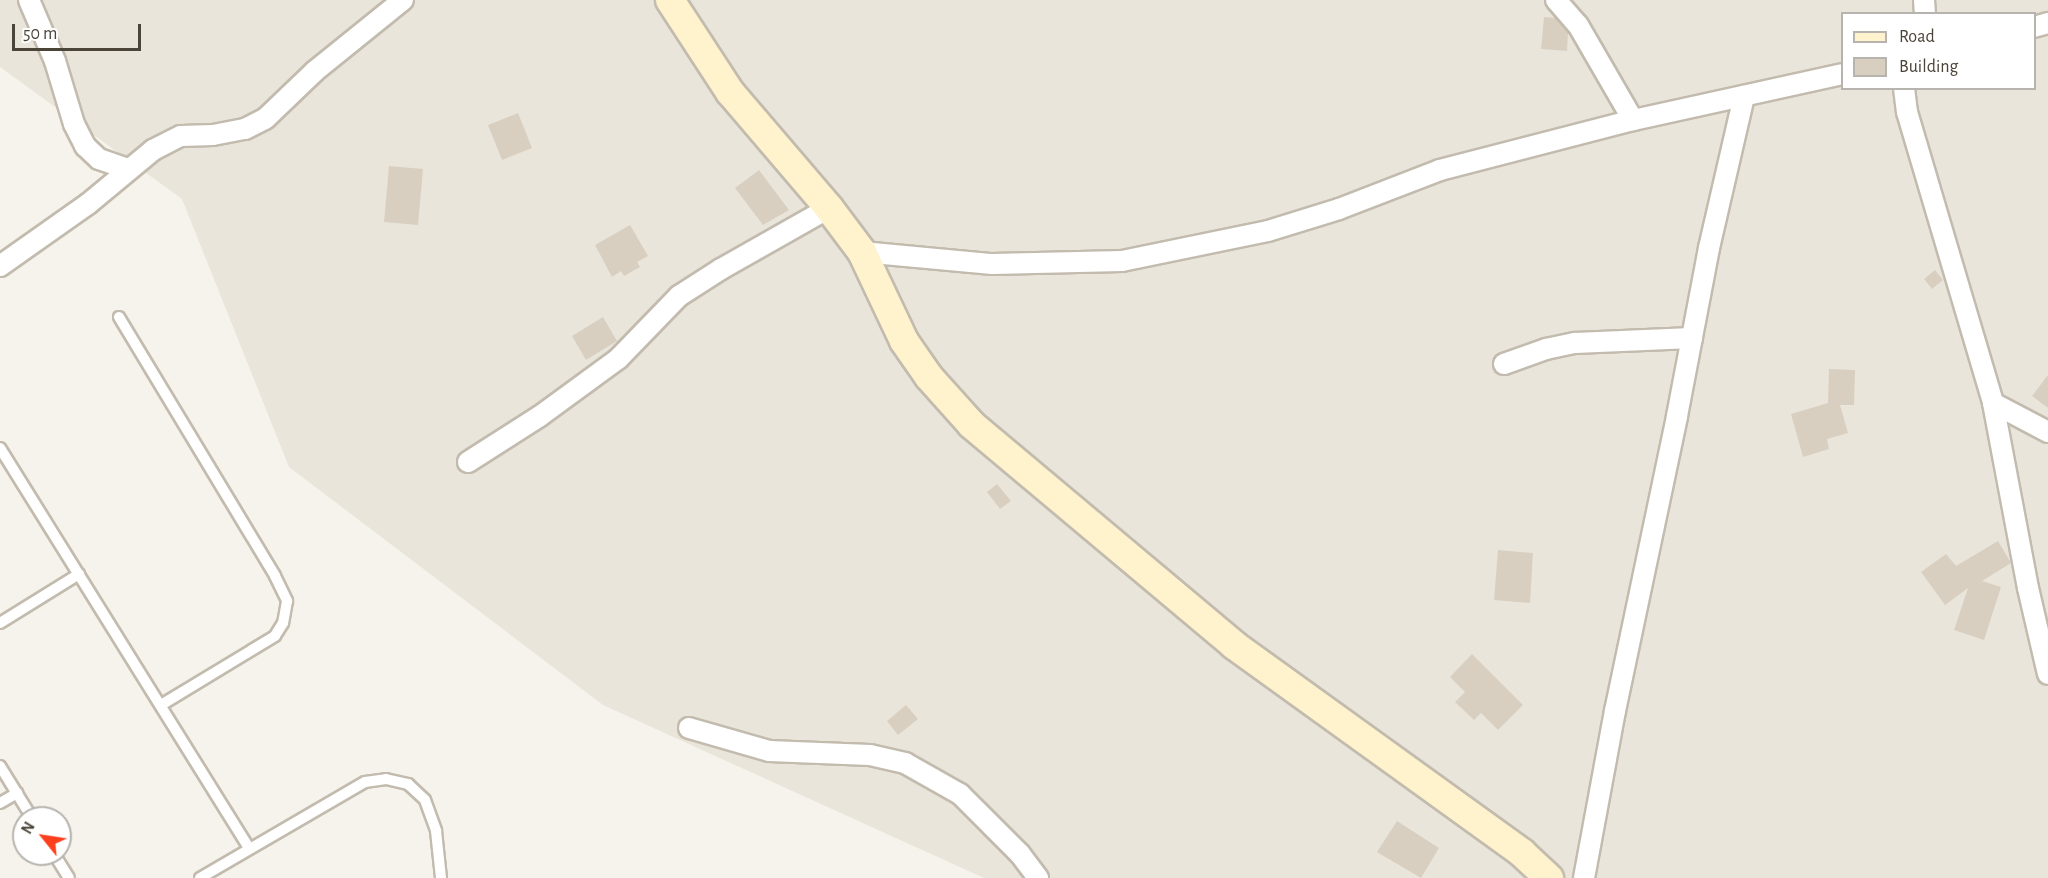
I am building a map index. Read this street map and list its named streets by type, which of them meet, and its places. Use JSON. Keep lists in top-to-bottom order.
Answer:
{
  "legend": ["Road", "Building"],
  "scale_bar": "50 m",
  "north": "top left"
}
